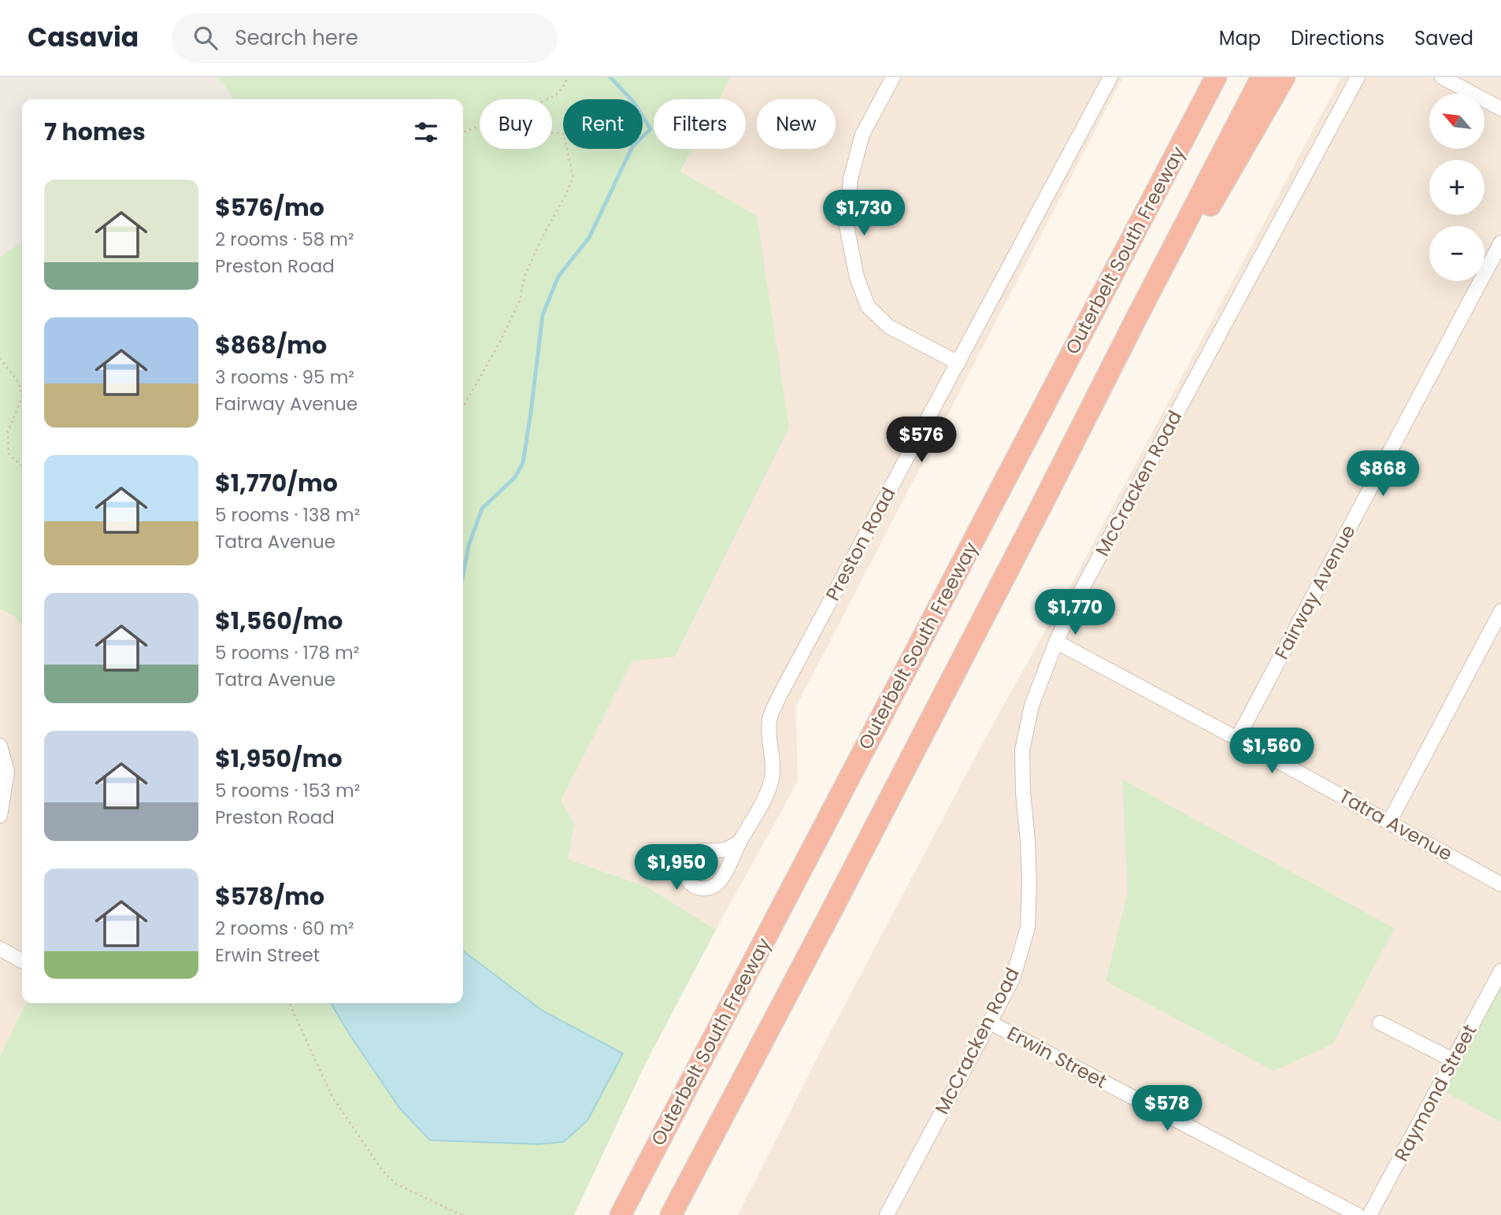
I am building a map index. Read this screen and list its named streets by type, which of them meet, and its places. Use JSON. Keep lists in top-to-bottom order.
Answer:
{
  "streets": {
    "highway": ["Outerbelt South Freeway"],
    "street": [
      "McCracken Road",
      "Preston Road",
      "Fairway Avenue",
      "Tatra Avenue",
      "Erwin Street",
      "Raymond Street"
    ]
  },
  "crossings": [
    ["McCracken Road", "Tatra Avenue"],
    ["McCracken Road", "Erwin Street"],
    ["Fairway Avenue", "Tatra Avenue"]
  ],
  "north": "top left",
  "page": {
    "header": "Casavia",
    "search": "Search here",
    "nav": ["Map", "Directions", "Saved"],
    "map_buttons": ["+", "−"],
    "chip": [
      "Buy",
      "Rent",
      "Filters",
      "New"
    ],
    "heading": "7 homes",
    "list": [
      {
        "name": "$576/mo",
        "note": "2 rooms · 58 m² · Preston Road"
      },
      {
        "name": "$868/mo",
        "note": "3 rooms · 95 m² · Fairway Avenue"
      },
      {
        "name": "$1,770/mo",
        "note": "5 rooms · 138 m² · Tatra Avenue"
      },
      {
        "name": "$1,560/mo",
        "note": "5 rooms · 178 m² · Tatra Avenue"
      },
      {
        "name": "$1,950/mo",
        "note": "5 rooms · 153 m² · Preston Road"
      },
      {
        "name": "$578/mo",
        "note": "2 rooms · 60 m² · Erwin Street"
      }
    ],
    "price": [
      "$1,730",
      "$576",
      "$868",
      "$1,770",
      "$1,560",
      "$1,950",
      "$578"
    ]
  }
}
